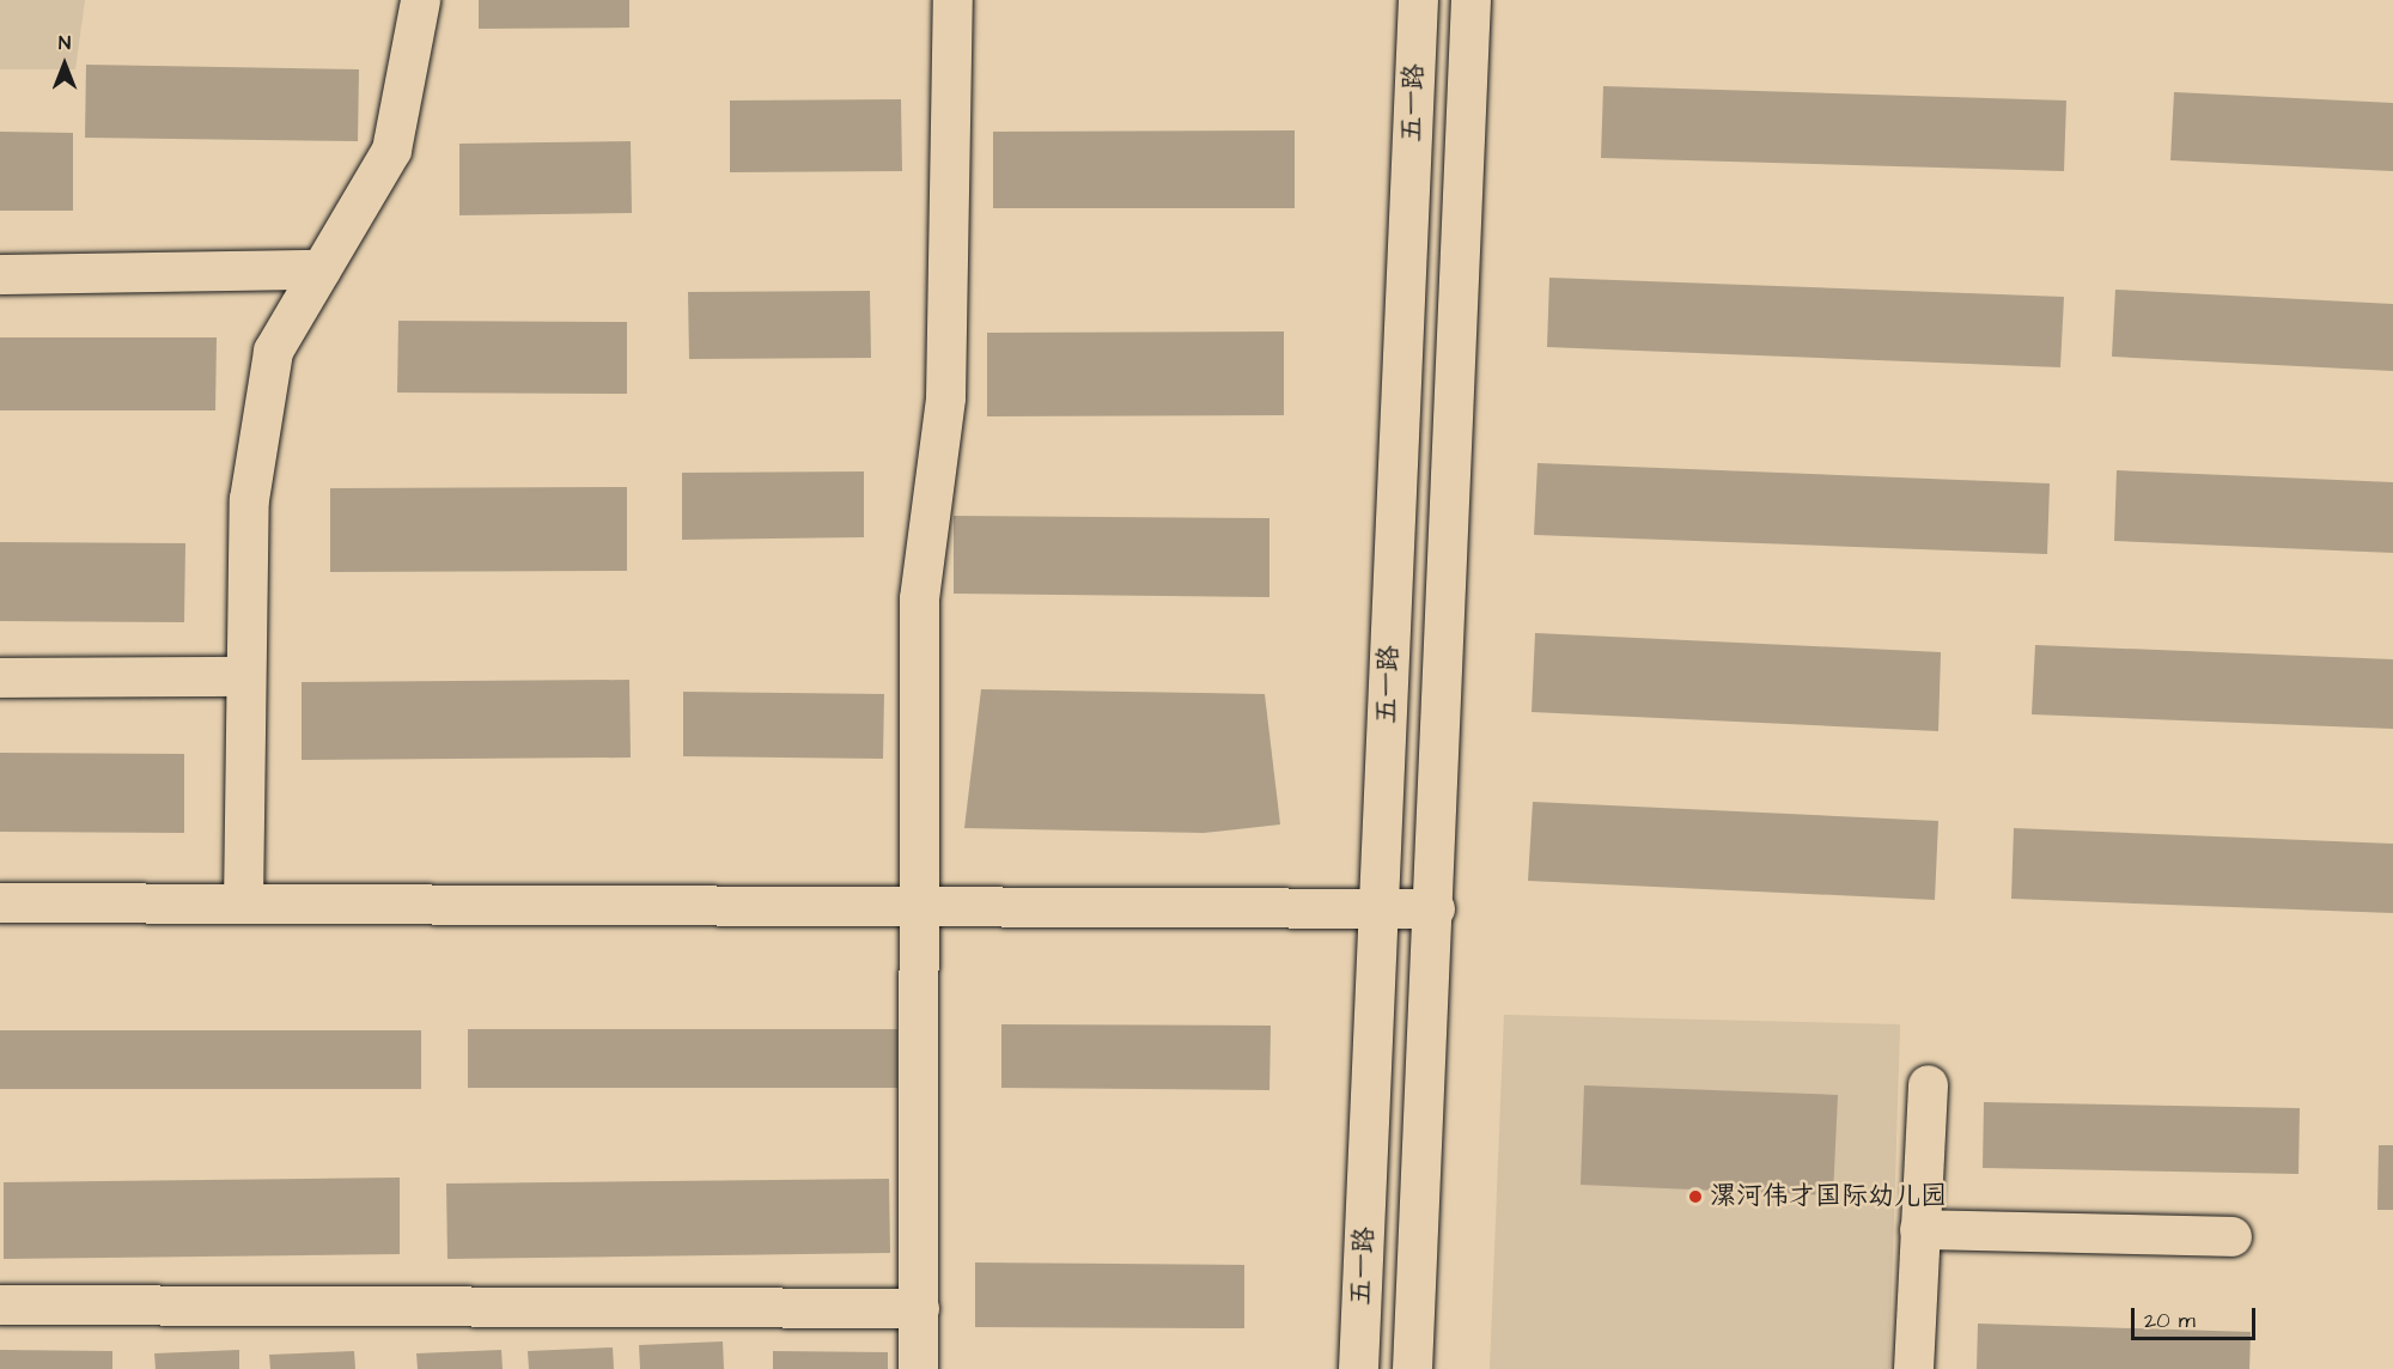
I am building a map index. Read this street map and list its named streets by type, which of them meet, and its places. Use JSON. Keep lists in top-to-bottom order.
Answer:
{
  "streets": {
    "street": ["五一路"]
  },
  "places": ["漯河伟才国际幼儿园"],
  "scale_bar": "20 m",
  "north": "top"
}
